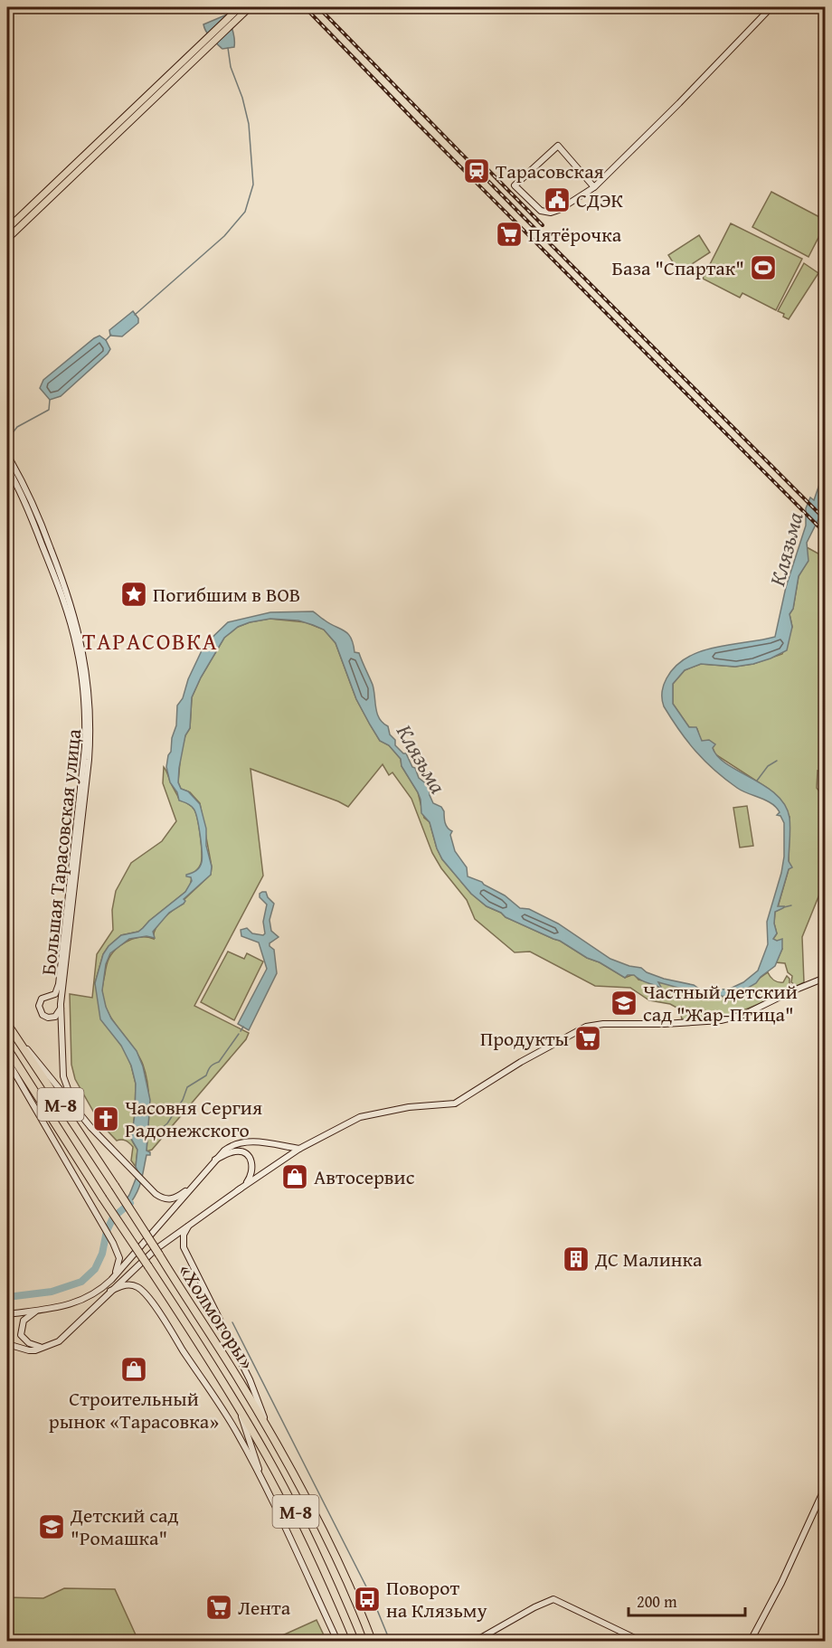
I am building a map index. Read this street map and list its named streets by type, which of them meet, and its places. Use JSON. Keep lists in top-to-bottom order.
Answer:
{
  "streets": {
    "highway": ["М-8", "«Холмогоры»"],
    "street": ["Большая Тарасовская улица"]
  },
  "districts": ["ТАРАСОВКА"],
  "water": ["Клязьма"],
  "places": {
    "station": ["Тарасовская"],
    "public building": ["СДЭК"],
    "supermarket": ["Пятёрочка", "Продукты", "Лента"],
    "sports": ["База \"Спартак\""],
    "place": ["Погибшим в ВОВ"],
    "school or university": ["Частный детский сад \"Жар-Птица\"", "Детский сад \"Ромашка\""],
    "church": ["Часовня Сергия Радонежского"],
    "shop": ["Автосервис", "Строительный рынок «Тарасовка»"],
    "building": ["ДС Малинка"],
    "bus stop": ["Поворот на Клязьму"]
  },
  "scale_bar": "200 m"
}
